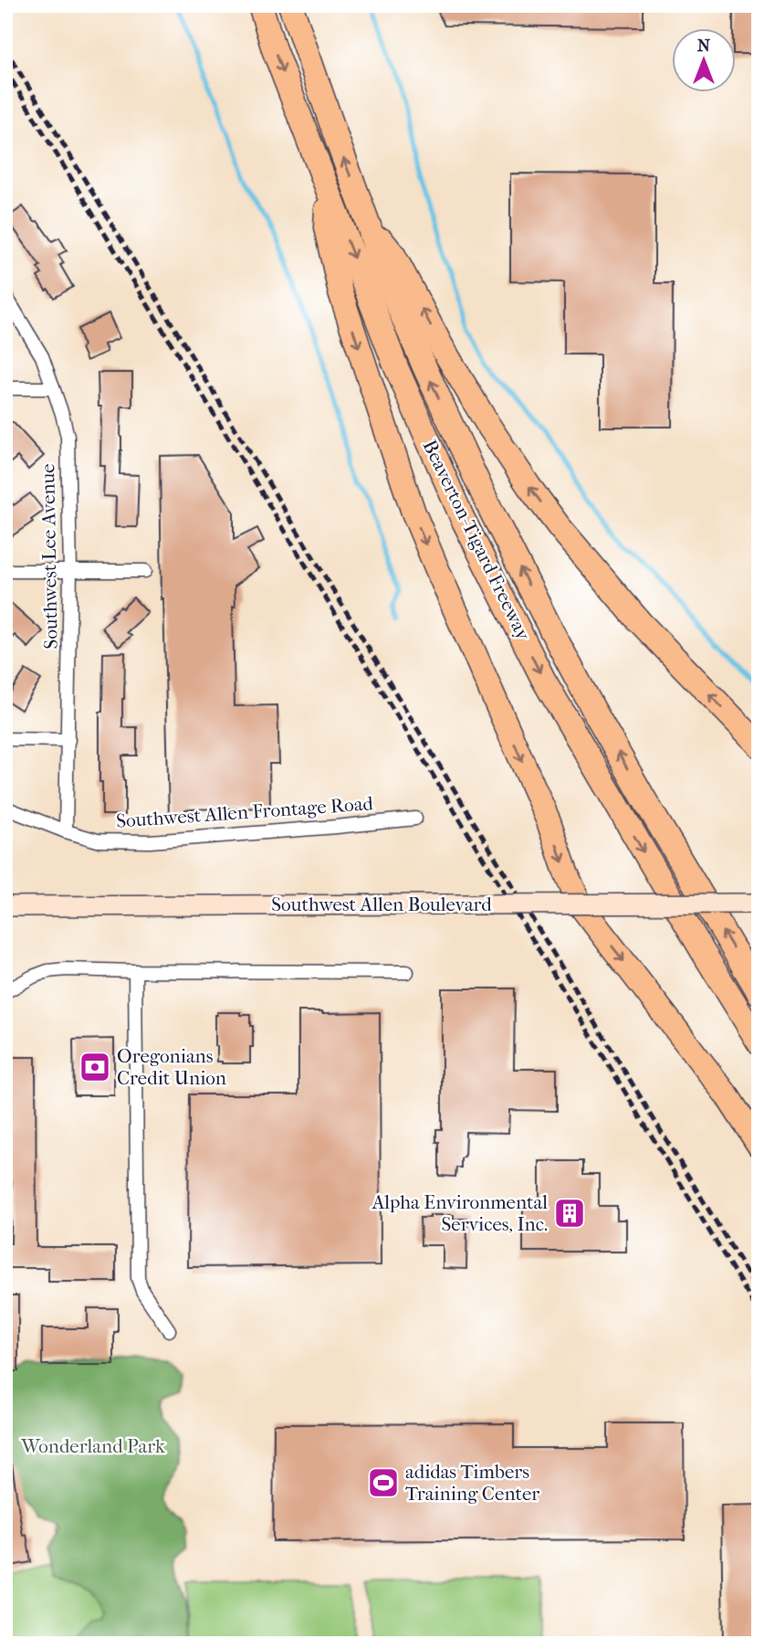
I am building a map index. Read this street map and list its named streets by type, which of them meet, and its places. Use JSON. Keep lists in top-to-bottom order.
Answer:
{
  "streets": {
    "highway": ["Beaverton-Tigard Freeway"],
    "main road": ["Southwest Allen Boulevard"],
    "street": ["Southwest Lee Avenue", "Southwest Allen Frontage Road"]
  },
  "crossings": [
    ["Southwest Lee Avenue", "Southwest Allen Frontage Road"]
  ],
  "parks": ["Wonderland Park"],
  "places": {
    "bank": ["Oregonians Credit Union"],
    "building": ["Alpha Environmental Services, Inc."],
    "sports": ["adidas Timbers Training Center"]
  },
  "north": "top"
}
